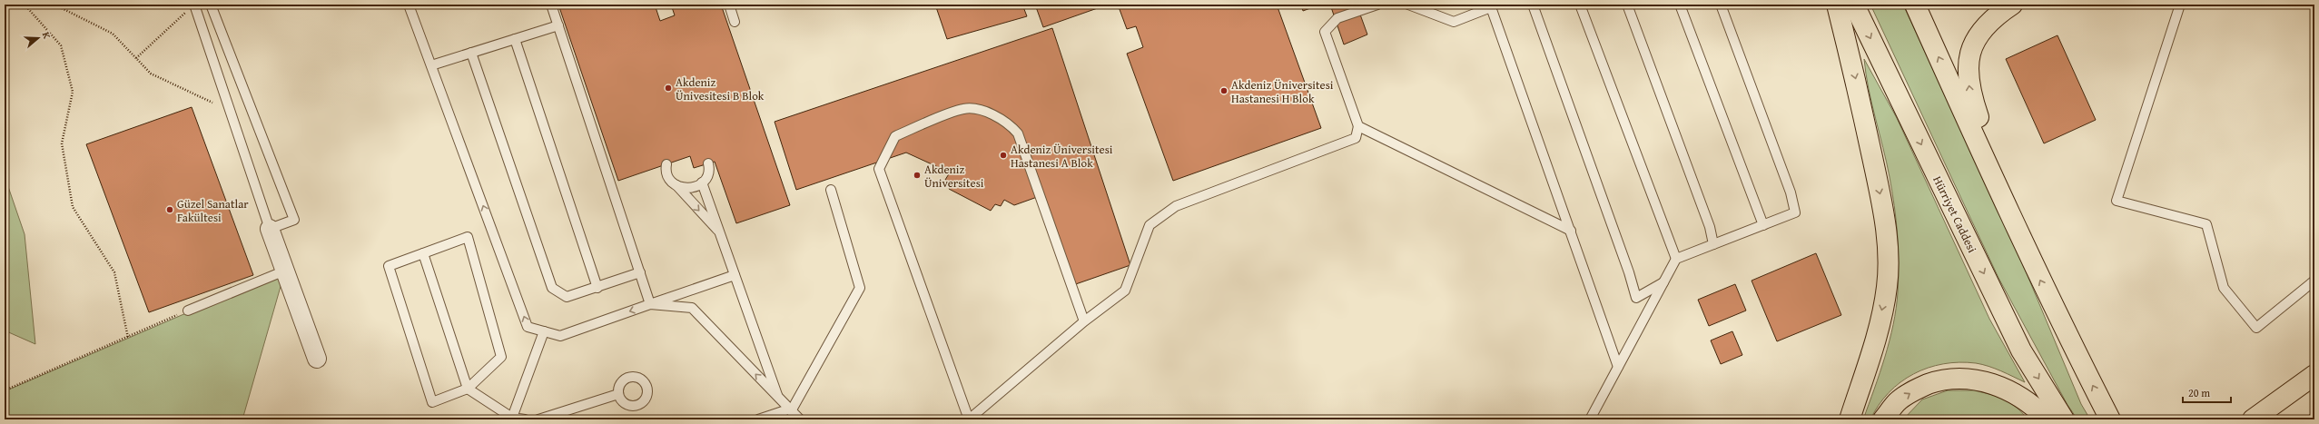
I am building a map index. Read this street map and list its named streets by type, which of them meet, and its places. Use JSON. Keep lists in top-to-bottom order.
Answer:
{
  "streets": {
    "highway": ["Hürriyet Caddesi"]
  },
  "places": [
    "Akdeniz Ünivesitesi B Blok",
    "Akdeniz Üniversitesi Hastanesi H Blok",
    "Akdeniz Üniversitesi Hastanesi A Blok",
    "Akdeniz Üniversitesi",
    "Güzel Sanatlar Fakültesi"
  ],
  "scale_bar": "20 m",
  "north": "right"
}
